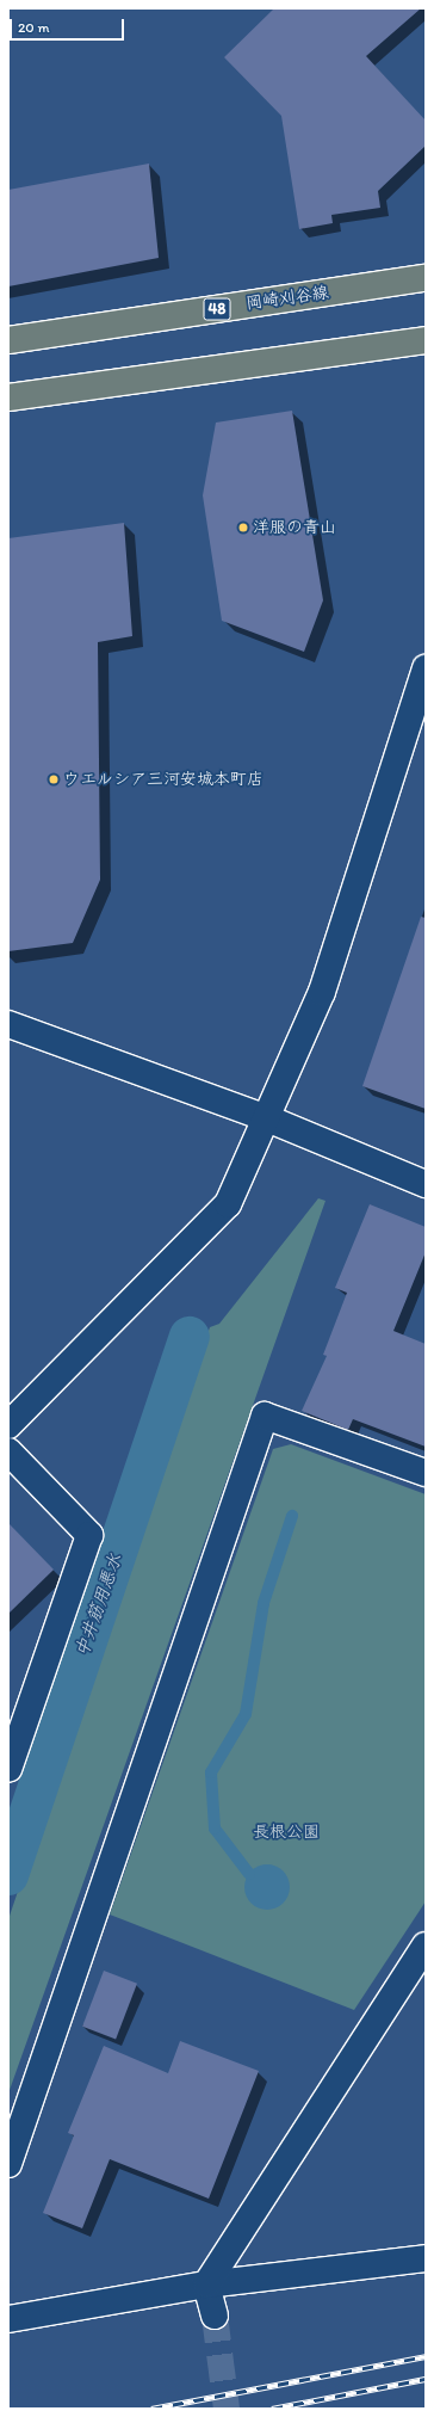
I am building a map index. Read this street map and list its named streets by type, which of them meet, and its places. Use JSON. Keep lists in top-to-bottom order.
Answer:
{
  "streets": {
    "main road": ["岡崎刈谷線", "48"]
  },
  "water": ["中井筋用悪水"],
  "parks": ["長根公園"],
  "places": ["洋服の青山", "ウエルシア三河安城本町店"],
  "scale_bar": "20 m"
}
